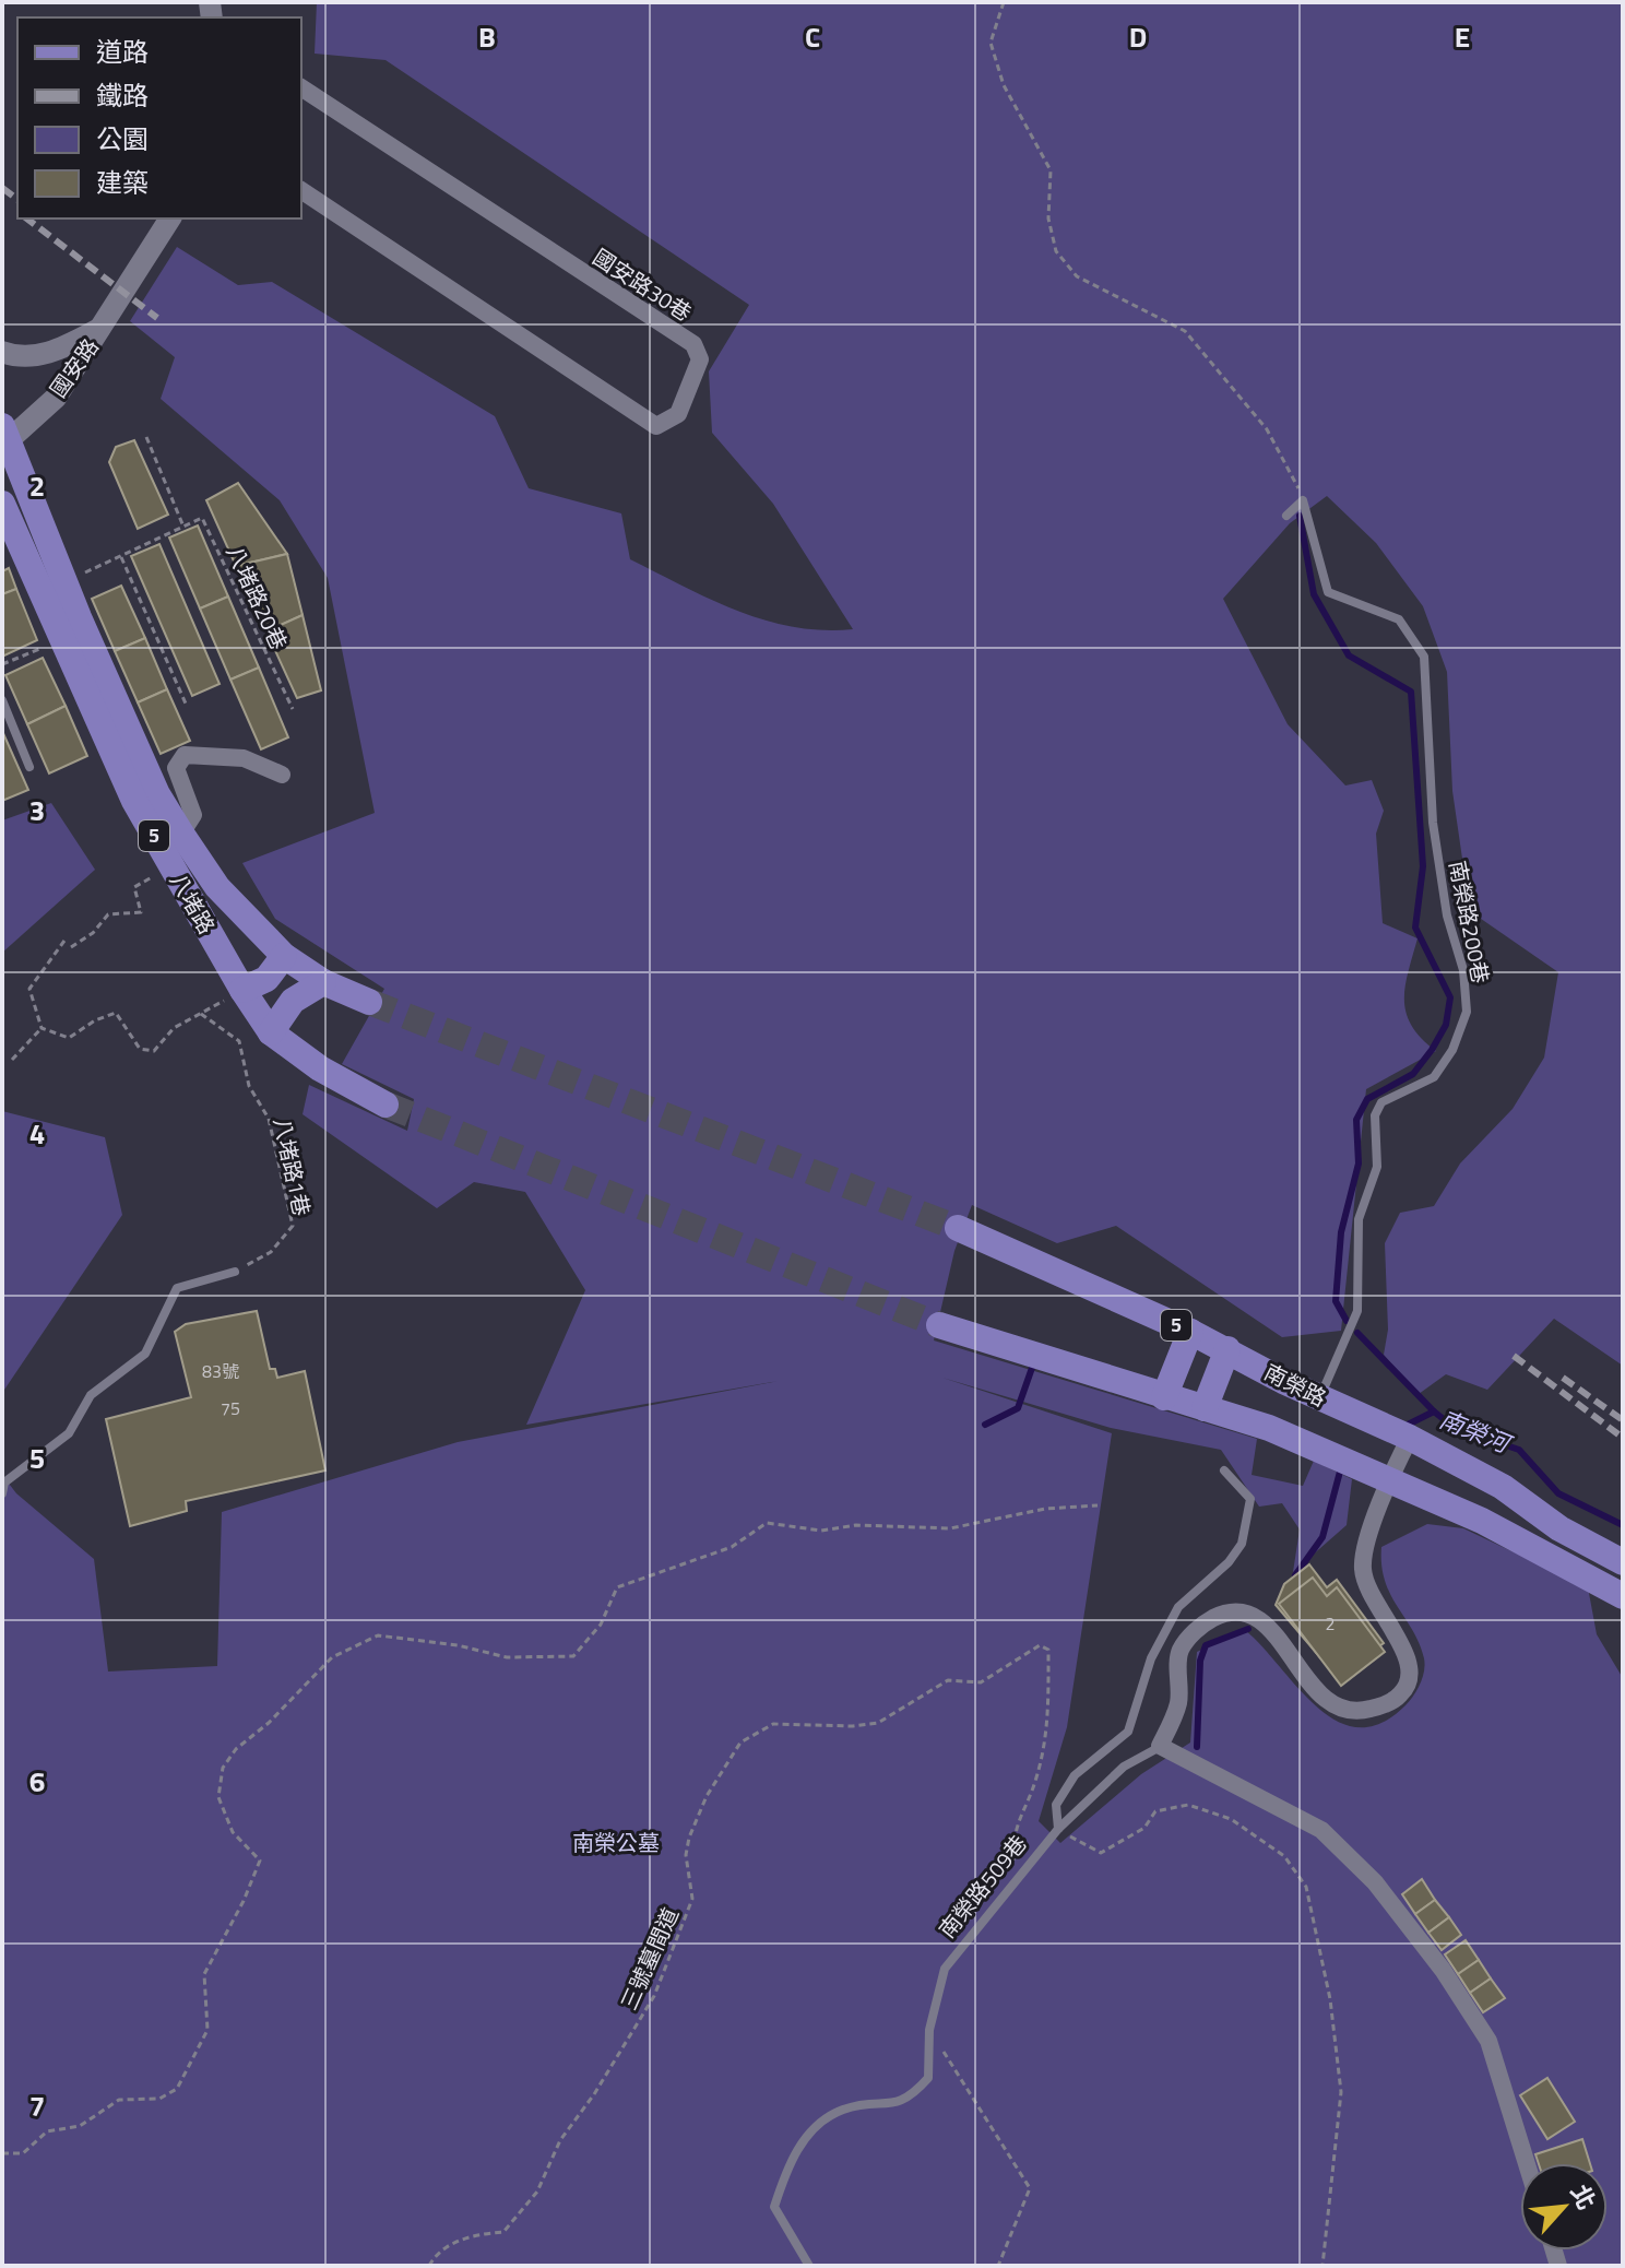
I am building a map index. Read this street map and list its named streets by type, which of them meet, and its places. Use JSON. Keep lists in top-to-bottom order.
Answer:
{
  "streets": {
    "main road": ["5", "八堵路", "南榮路"],
    "street": ["國安路30巷", "國安路"],
    "lane": ["南榮路200巷", "南榮路509巷"],
    "path": ["八堵路20巷", "八堵路1巷", "三號墓間道"]
  },
  "crossings": [
    ["國安路", "八堵路"],
    ["5", "南榮路"],
    ["南榮路200巷", "南榮路"],
    ["南榮路509巷", "三號墓間道"]
  ],
  "water": ["南榮河"],
  "parks": ["南榮公墓"],
  "house_numbers": ["83號", "75", "2"],
  "legend": [
    "道路",
    "鐵路",
    "公園",
    "建築"
  ],
  "north": "top right",
  "grid": {
    "columns": [
      "B",
      "C",
      "D",
      "E"
    ],
    "rows": [
      "2",
      "3",
      "4",
      "5",
      "6",
      "7"
    ]
  }
}
